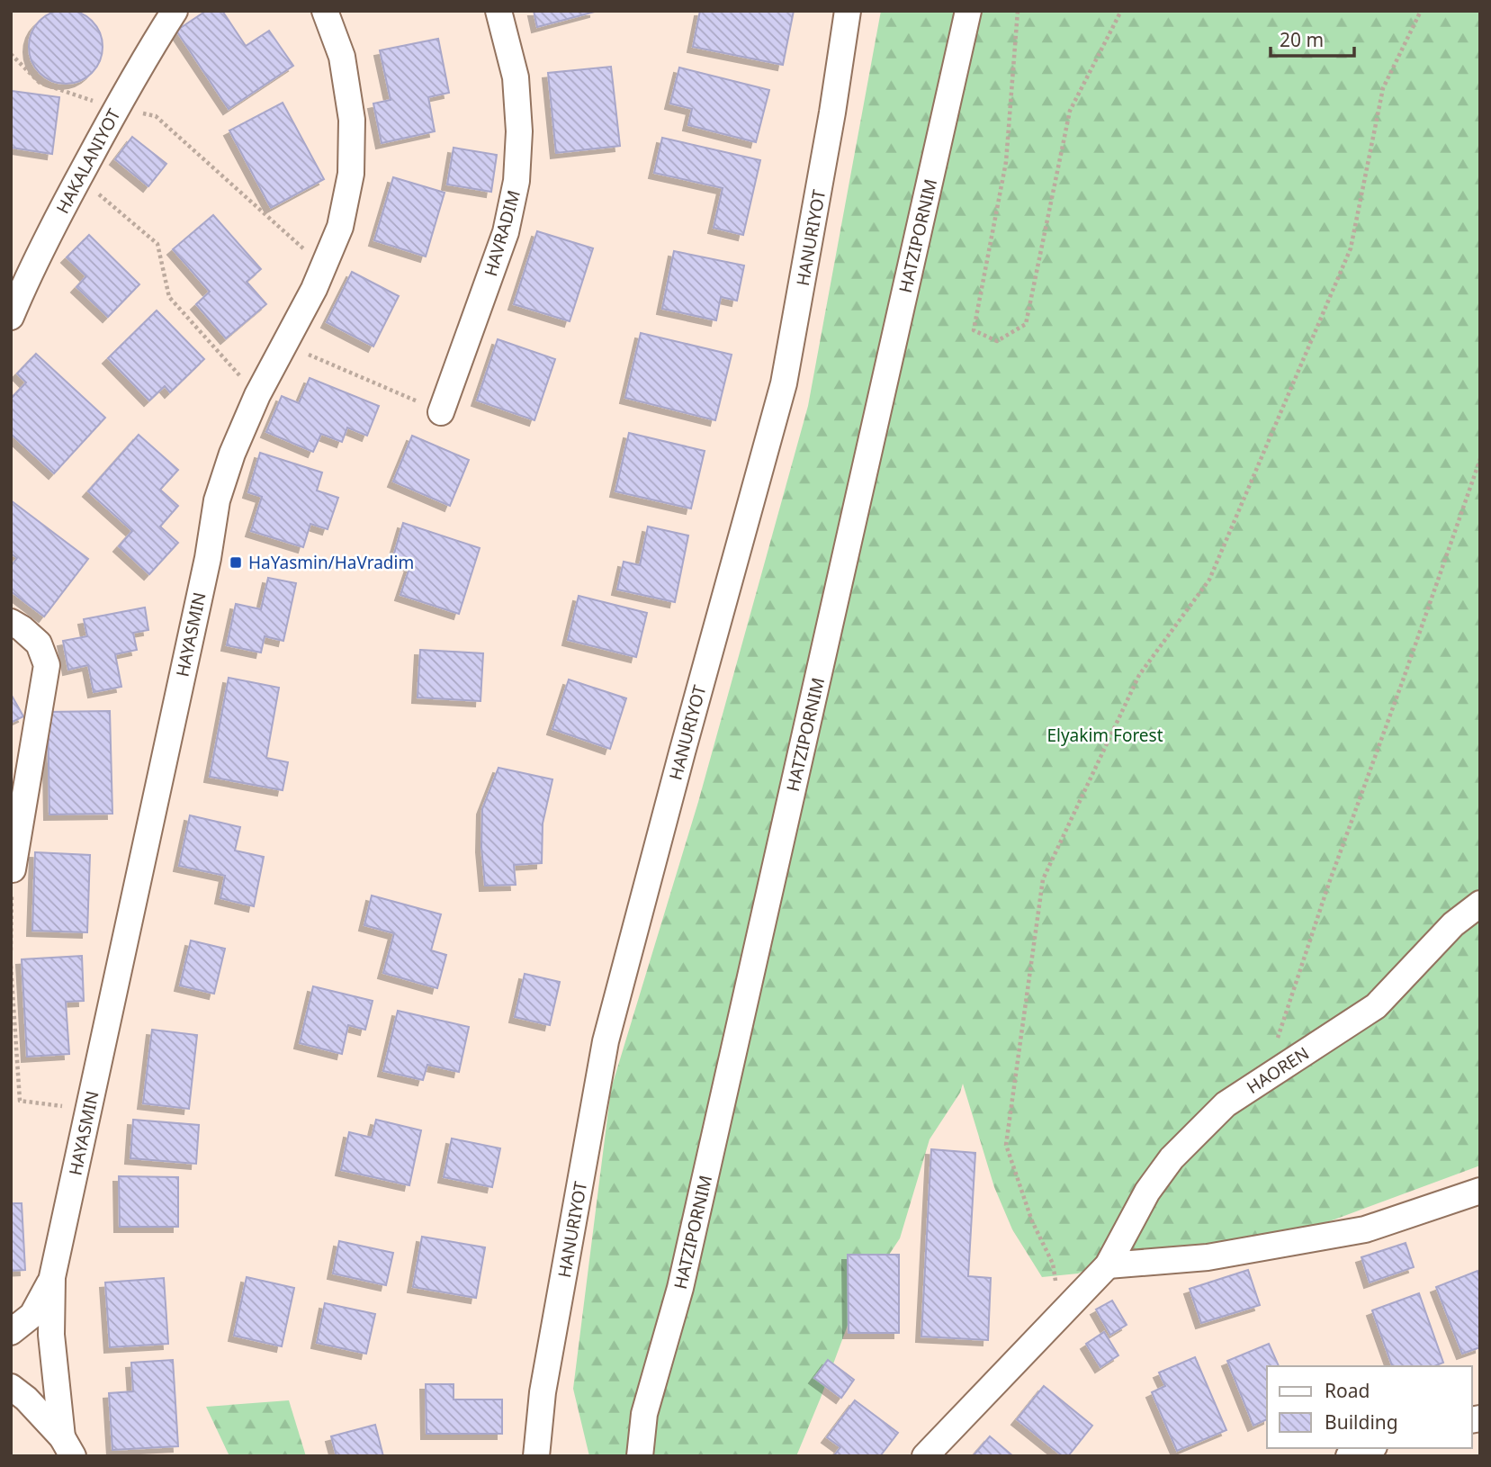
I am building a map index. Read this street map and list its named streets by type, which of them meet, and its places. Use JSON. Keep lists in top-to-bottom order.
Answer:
{
  "streets": {
    "street": [
      "HAKALANIYOT",
      "HAVRADIM",
      "HATZIPORNIM",
      "HANURIYOT",
      "HAYASMIN",
      "HAOREN"
    ]
  },
  "parks": ["Elyakim Forest"],
  "places": {
    "transit": ["HaYasmin/HaVradim"]
  },
  "legend": ["Road", "Building"],
  "scale_bar": "20 m"
}
